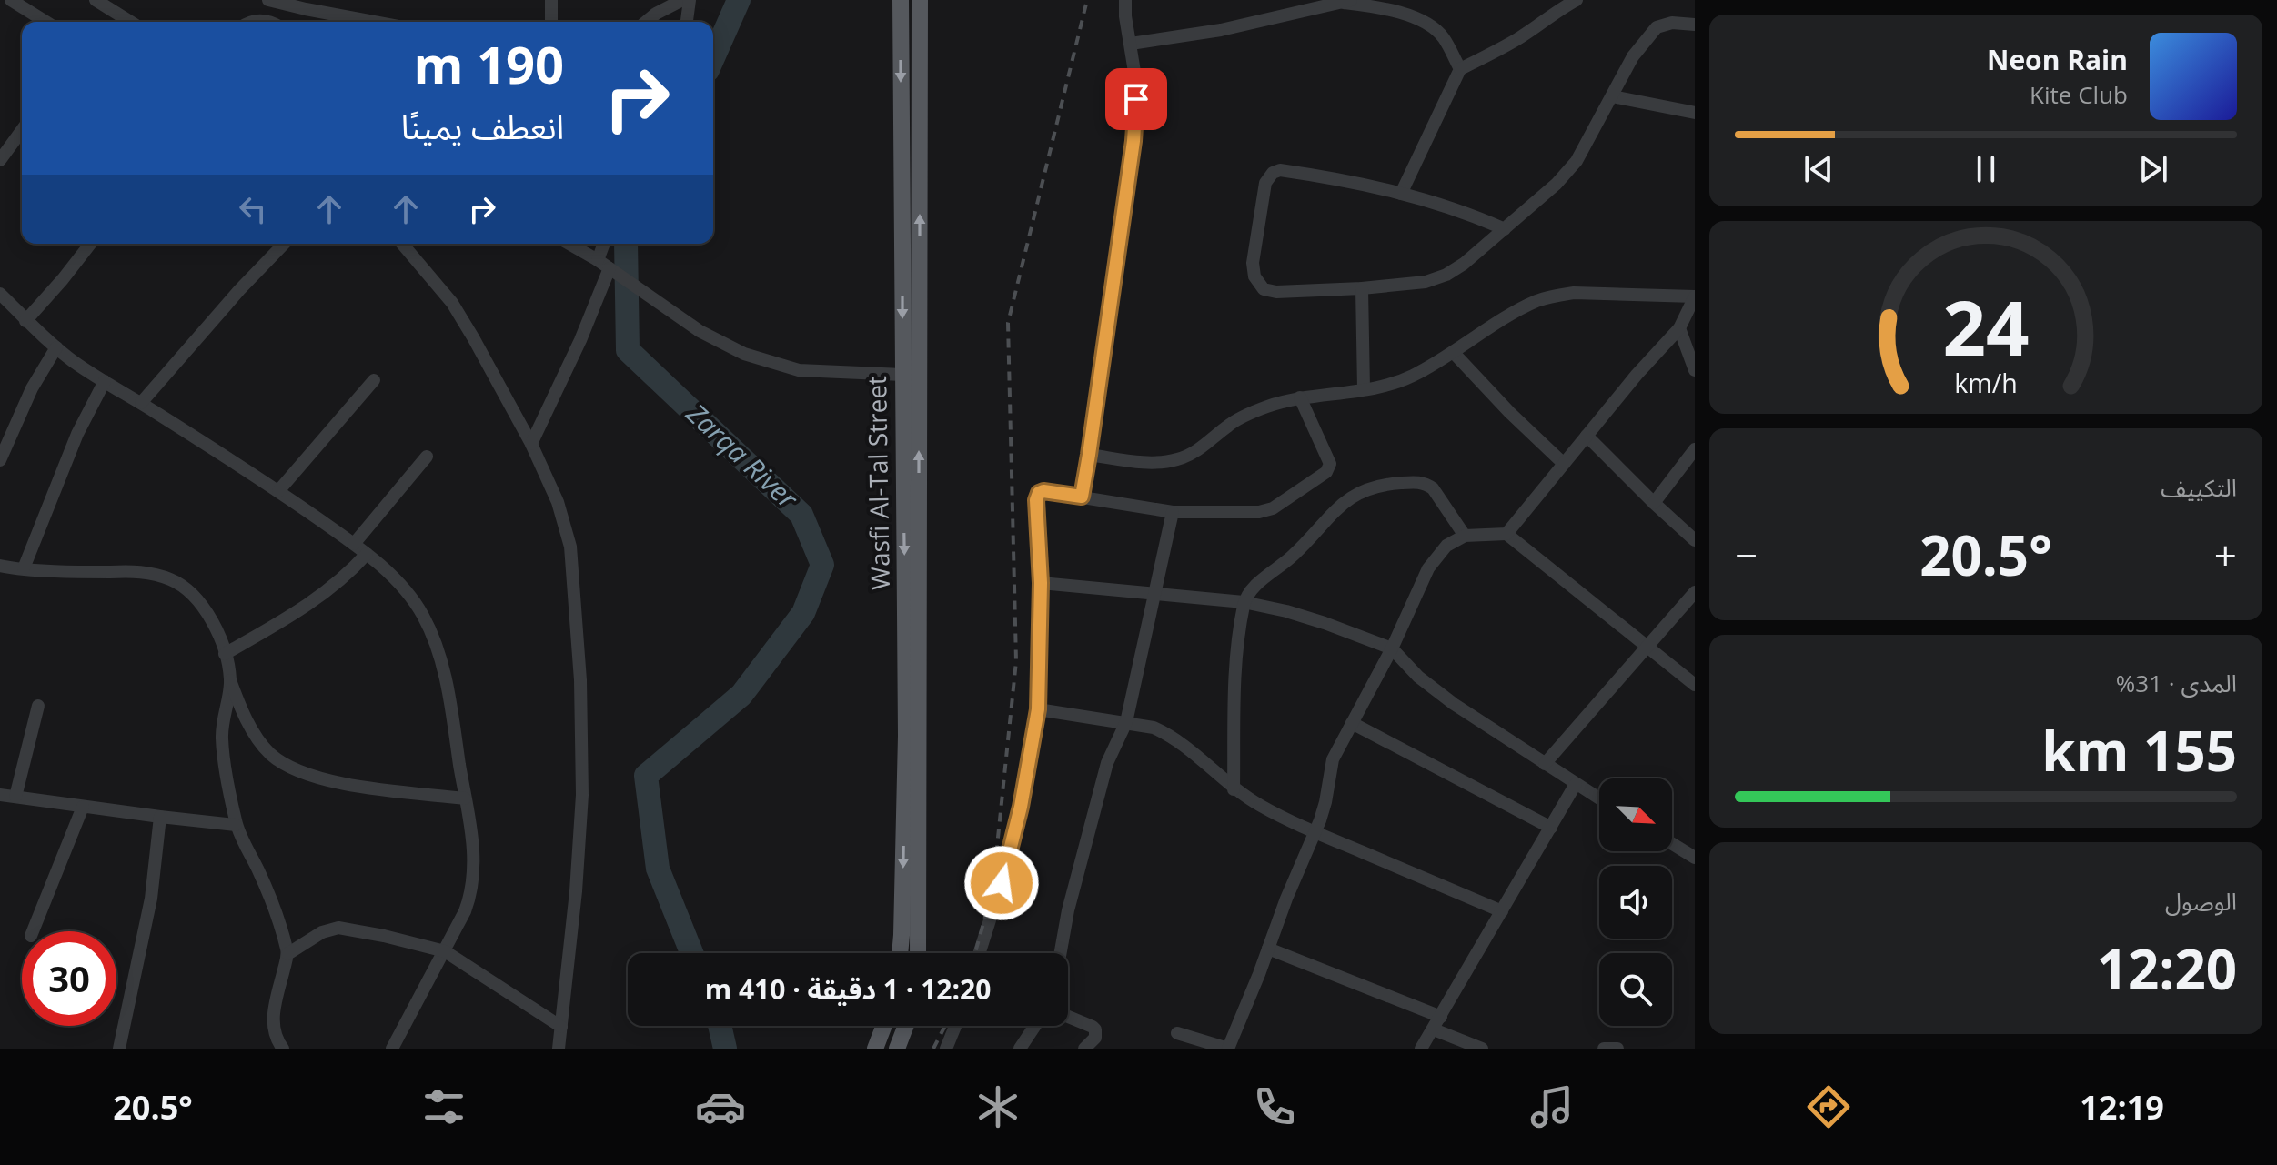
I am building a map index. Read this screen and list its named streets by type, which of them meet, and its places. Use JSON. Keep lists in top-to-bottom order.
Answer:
{
  "streets": {
    "main road": ["Wasfi Al-Tal Street"]
  },
  "water": ["Zarqa River"],
  "north": "bottom right",
  "page": {
    "turn": ["190 m", "انعطف يمينًا"],
    "song": ["Neon Rain", "Kite Club"],
    "tile": [
      "التكييف",
      ["المدى · 31%", "155 km"],
      ["الوصول", "12:20"]
    ],
    "heat": ["−", "20.5°", "+"],
    "limit": "30",
    "trip": "12:20 · 1 دقيقة · 410 m",
    "tabs": ["12:19", "20.5°"],
    "gauge": ["24", "km/h"]
  }
}
